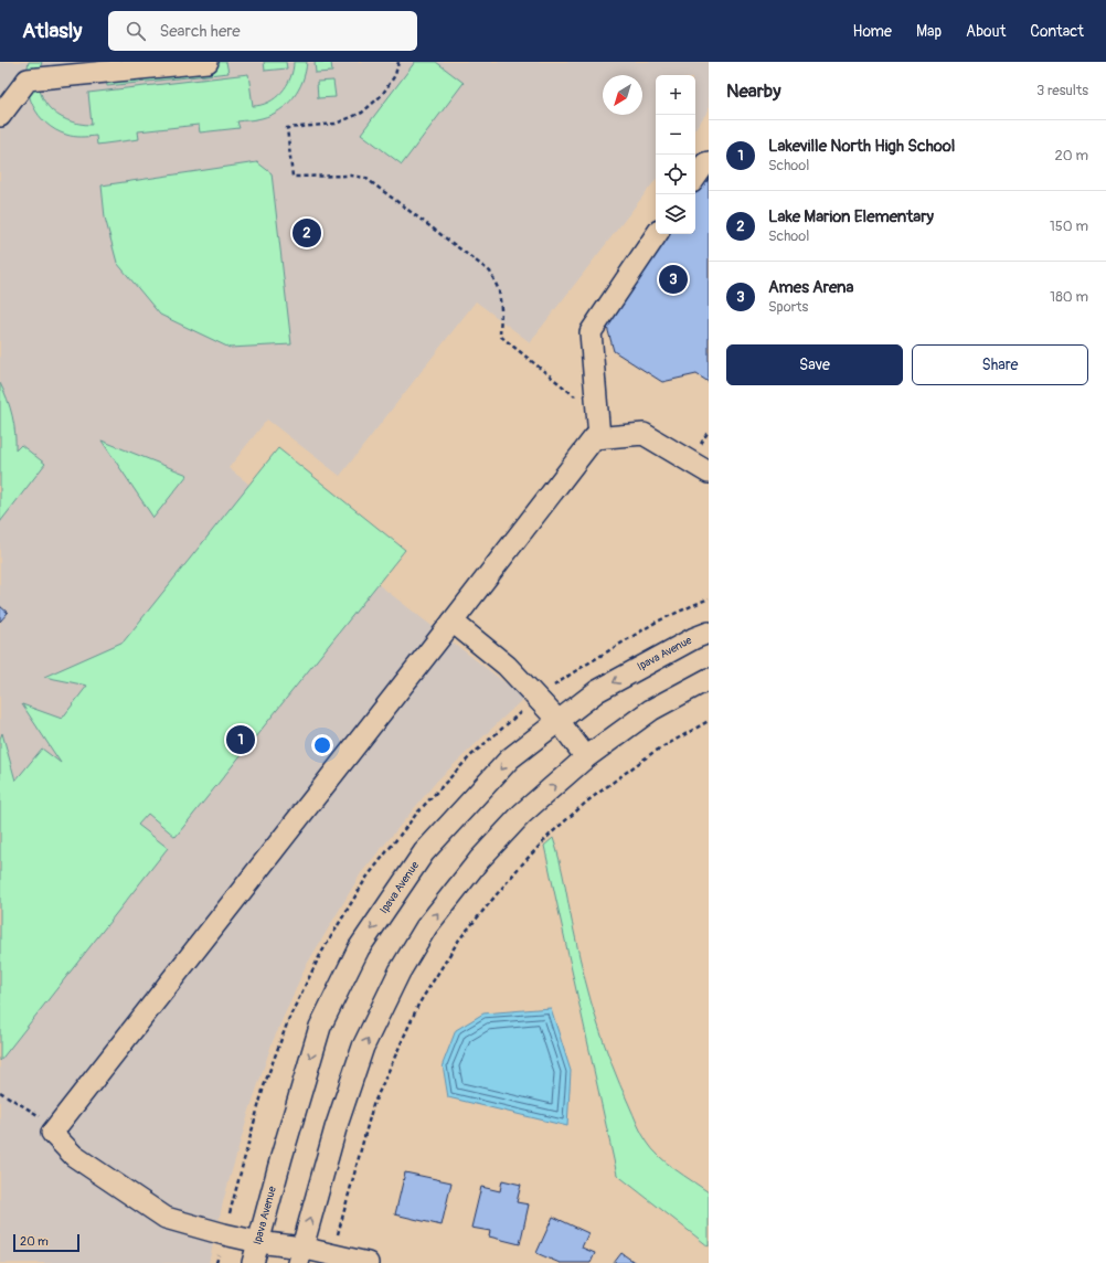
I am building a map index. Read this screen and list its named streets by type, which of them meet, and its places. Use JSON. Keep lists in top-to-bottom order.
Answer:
{
  "streets": {
    "street": ["Ipava Avenue"]
  },
  "scale_bar": "20 m",
  "north": "bottom left",
  "page": {
    "header": "Atlasly",
    "search": "Search here",
    "nav": [
      "Home",
      "Map",
      "About",
      "Contact"
    ],
    "heading": ["Nearby", "3 results"],
    "map_buttons": ["+", "−"],
    "list": [
      {
        "mark": "1",
        "name": "Lakeville North High School",
        "note": "School",
        "value": "20 m"
      },
      {
        "mark": "2",
        "name": "Lake Marion Elementary",
        "note": "School",
        "value": "150 m"
      },
      {
        "mark": "3",
        "name": "Ames Arena",
        "note": "Sports",
        "value": "180 m"
      }
    ],
    "pins": ["2", "3", "1"],
    "buttons": ["Save", "Share"],
    "scale": "20 m"
  }
}
